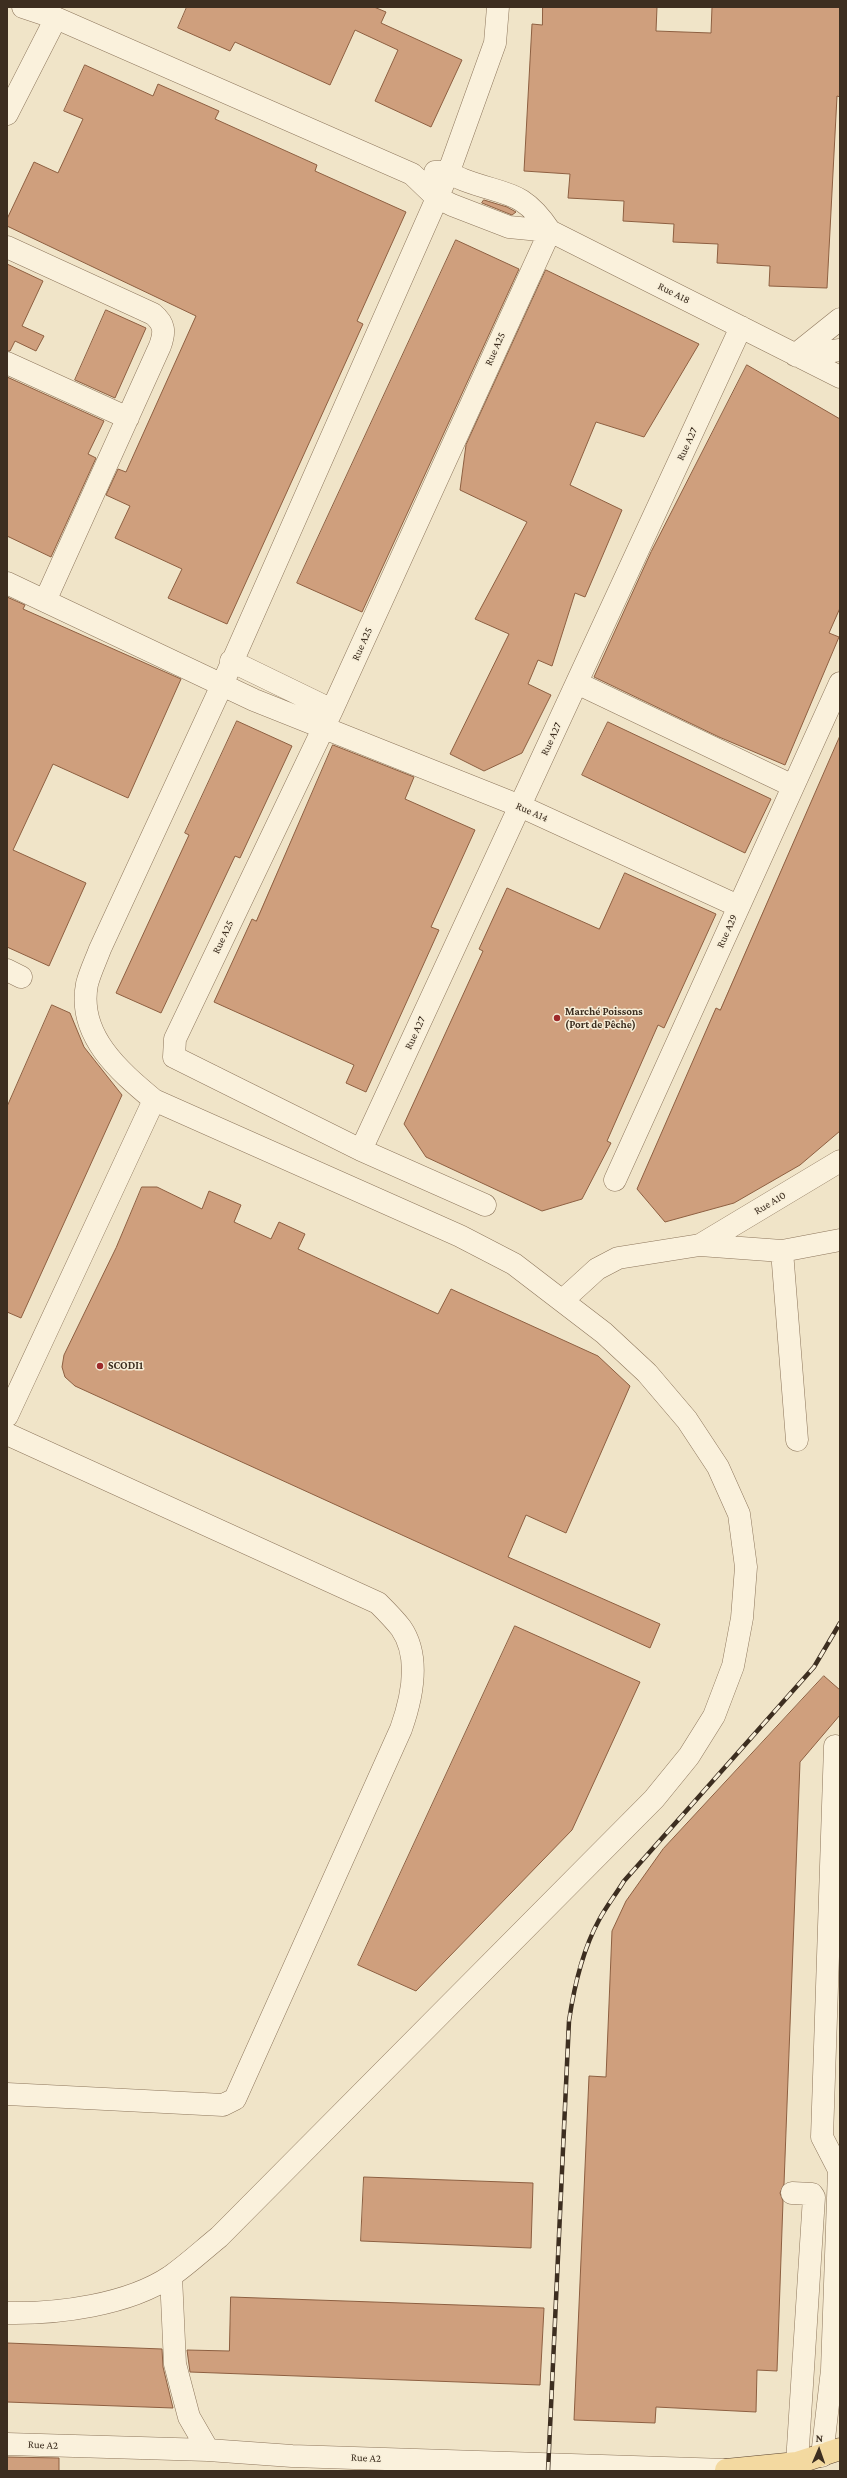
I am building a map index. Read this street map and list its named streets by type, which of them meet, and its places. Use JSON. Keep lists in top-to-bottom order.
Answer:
{
  "streets": {
    "street": [
      "Rue A18",
      "Rue A25",
      "Rue A27",
      "Rue A14",
      "Rue A29",
      "Rue A10",
      "Rue A2"
    ]
  },
  "crossings": [
    ["Rue A18", "Rue A25"],
    ["Rue A18", "Rue A27"],
    ["Rue A25", "Rue A27"],
    ["Rue A25", "Rue A14"],
    ["Rue A27", "Rue A14"],
    ["Rue A14", "Rue A29"]
  ],
  "places": ["Marché Poissons (Port de Pêche)", "SCODI1"],
  "north": "top"
}
